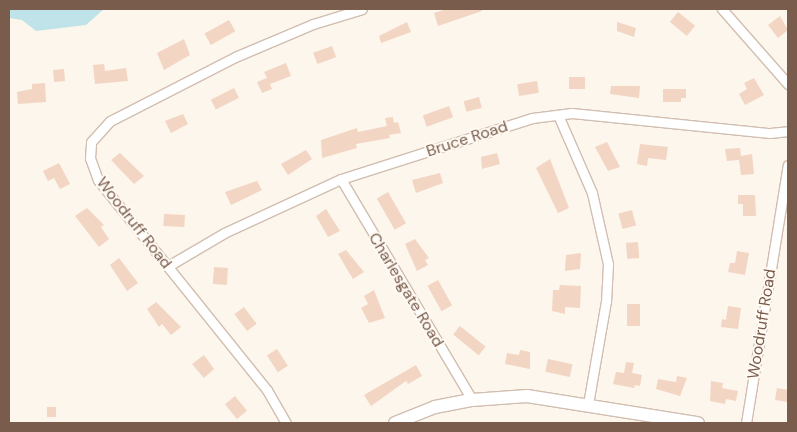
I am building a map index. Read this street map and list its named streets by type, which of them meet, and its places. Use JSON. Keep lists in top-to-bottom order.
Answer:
{
  "streets": {
    "street": ["Bruce Road", "Woodruff Road", "Charlesgate Road"]
  },
  "crossings": [
    ["Bruce Road", "Woodruff Road"],
    ["Bruce Road", "Charlesgate Road"]
  ]
}
